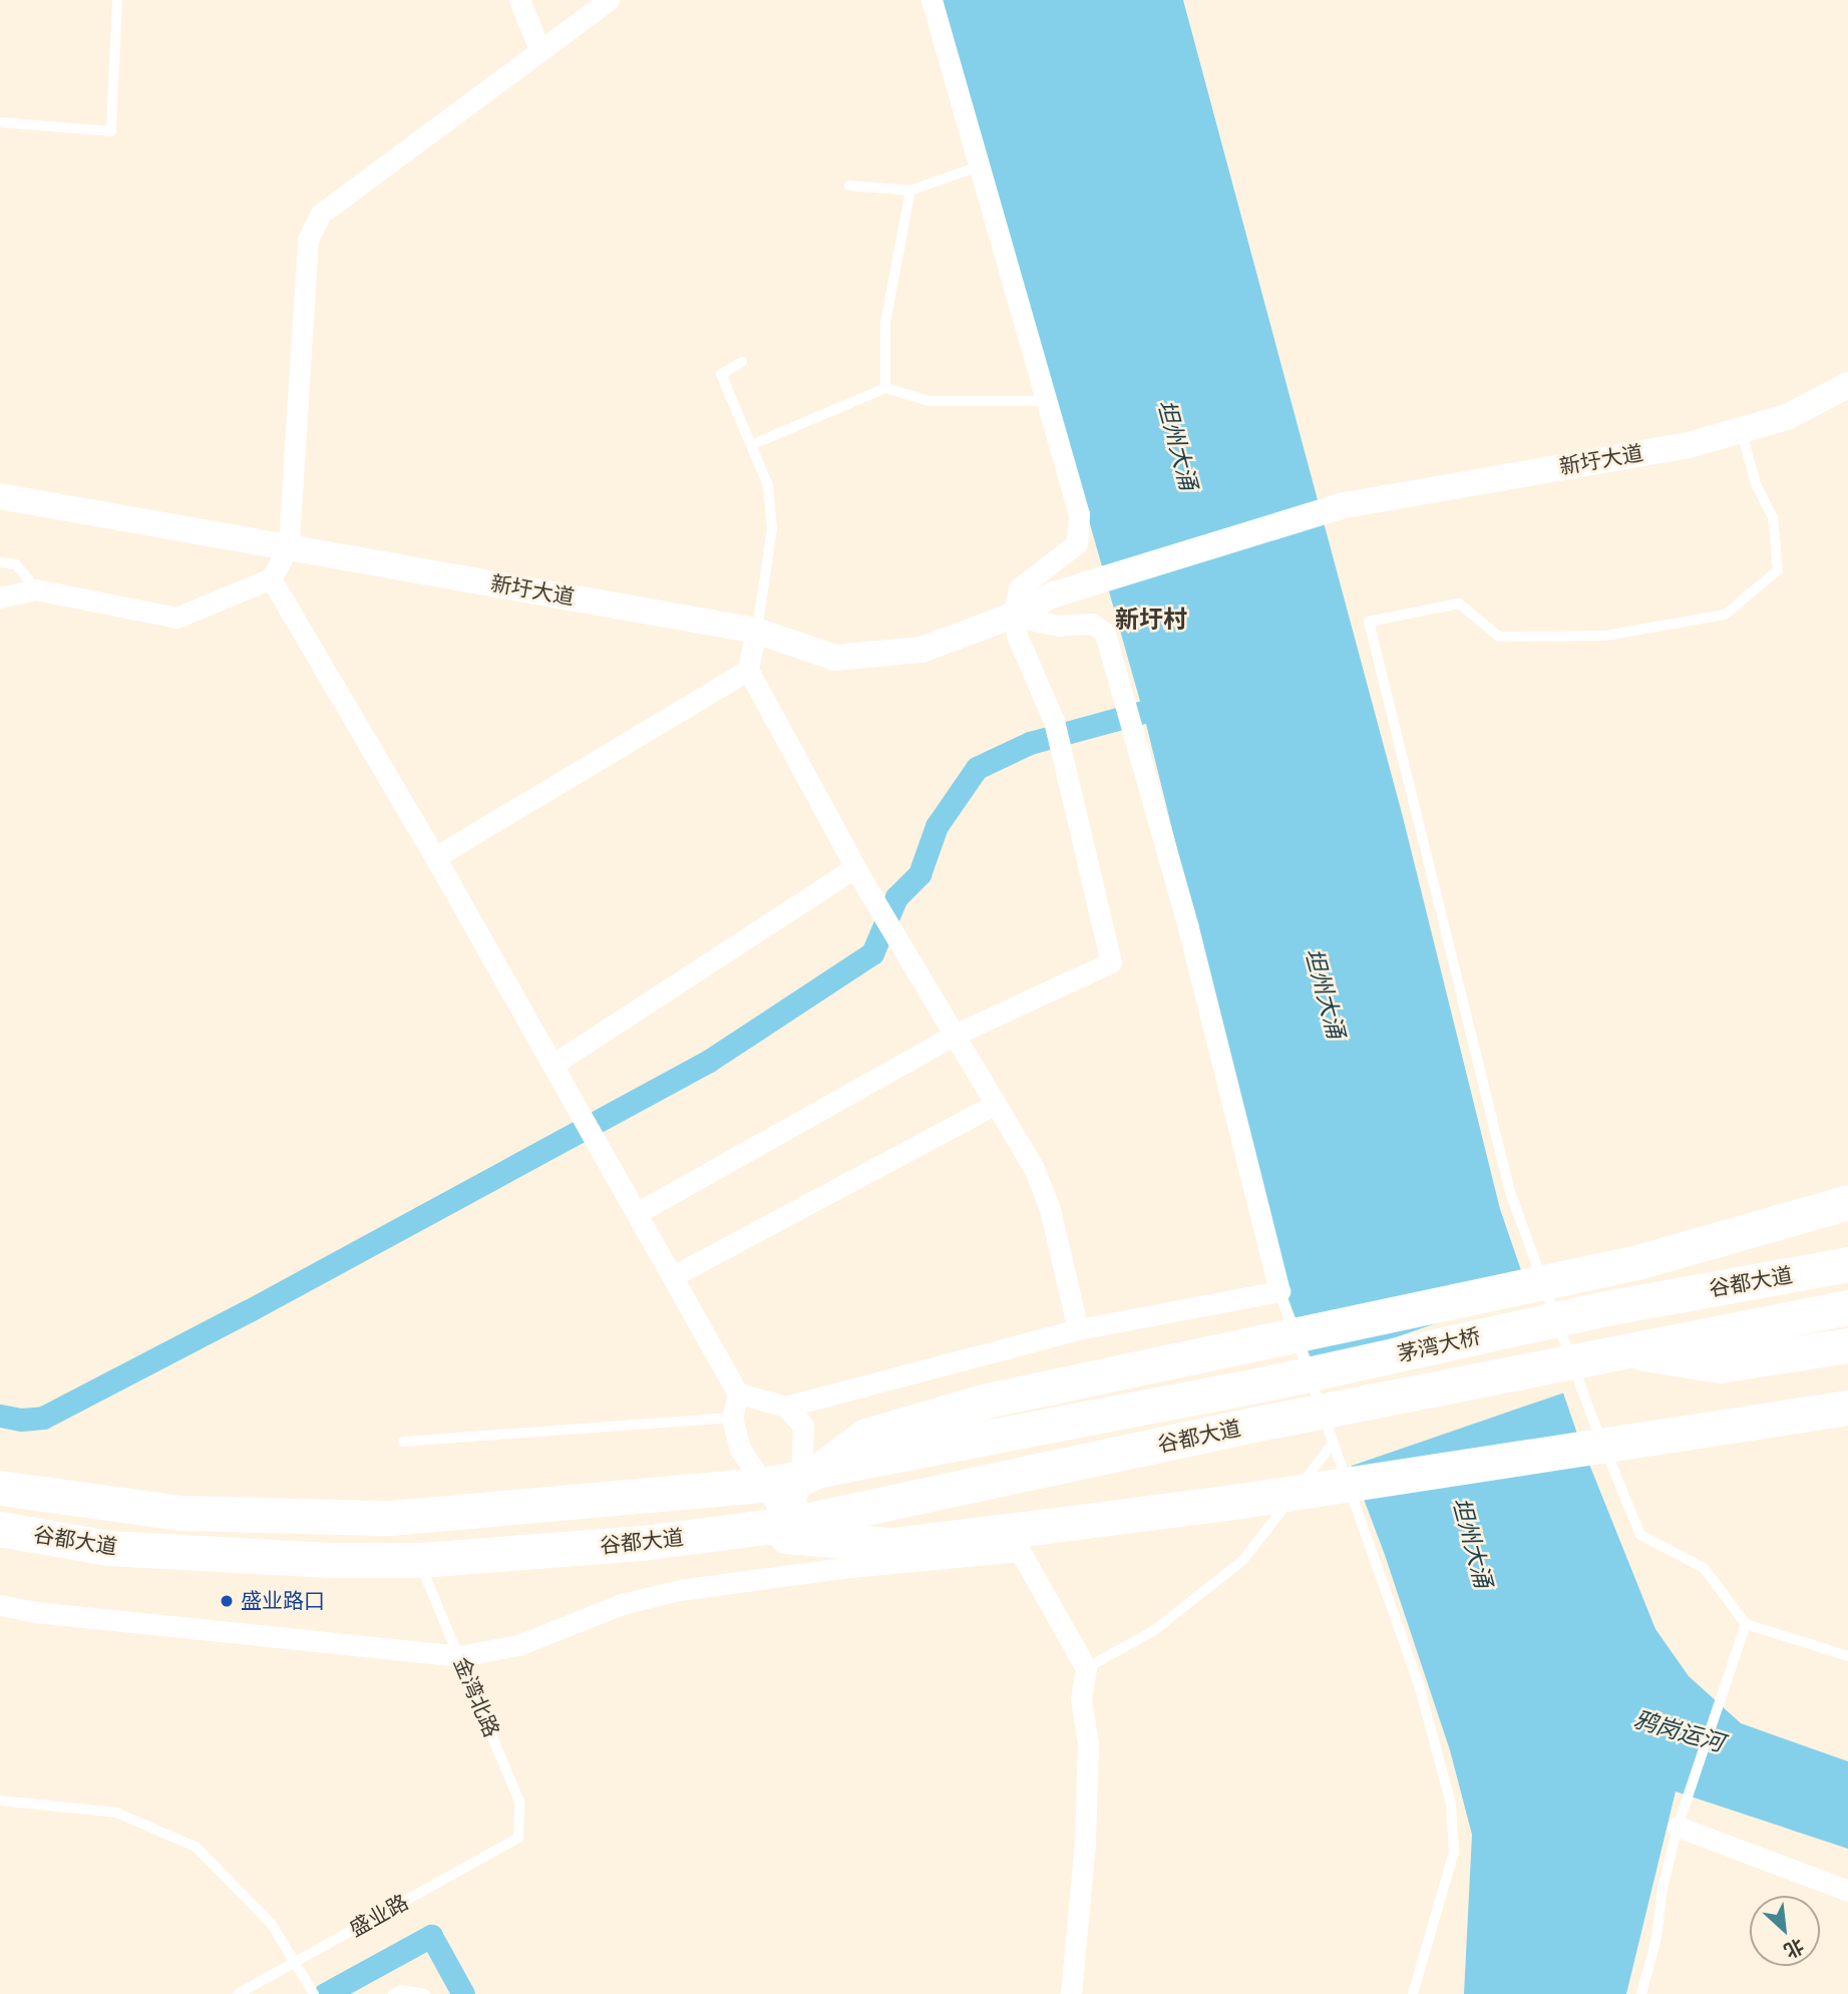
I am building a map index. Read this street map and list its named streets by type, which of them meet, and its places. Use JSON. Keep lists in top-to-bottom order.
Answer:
{
  "streets": {
    "highway": ["谷都大道", "茅湾大桥"],
    "street": ["新圩大道"],
    "lane": ["金湾北路", "盛业路"]
  },
  "crossings": [
    ["谷都大道", "茅湾大桥"],
    ["谷都大道", "金湾北路"],
    ["金湾北路", "盛业路"]
  ],
  "districts": ["新圩村"],
  "water": ["坦州大涌", "鸦岗运河"],
  "places": ["盛业路口"],
  "north": "bottom right"
}
